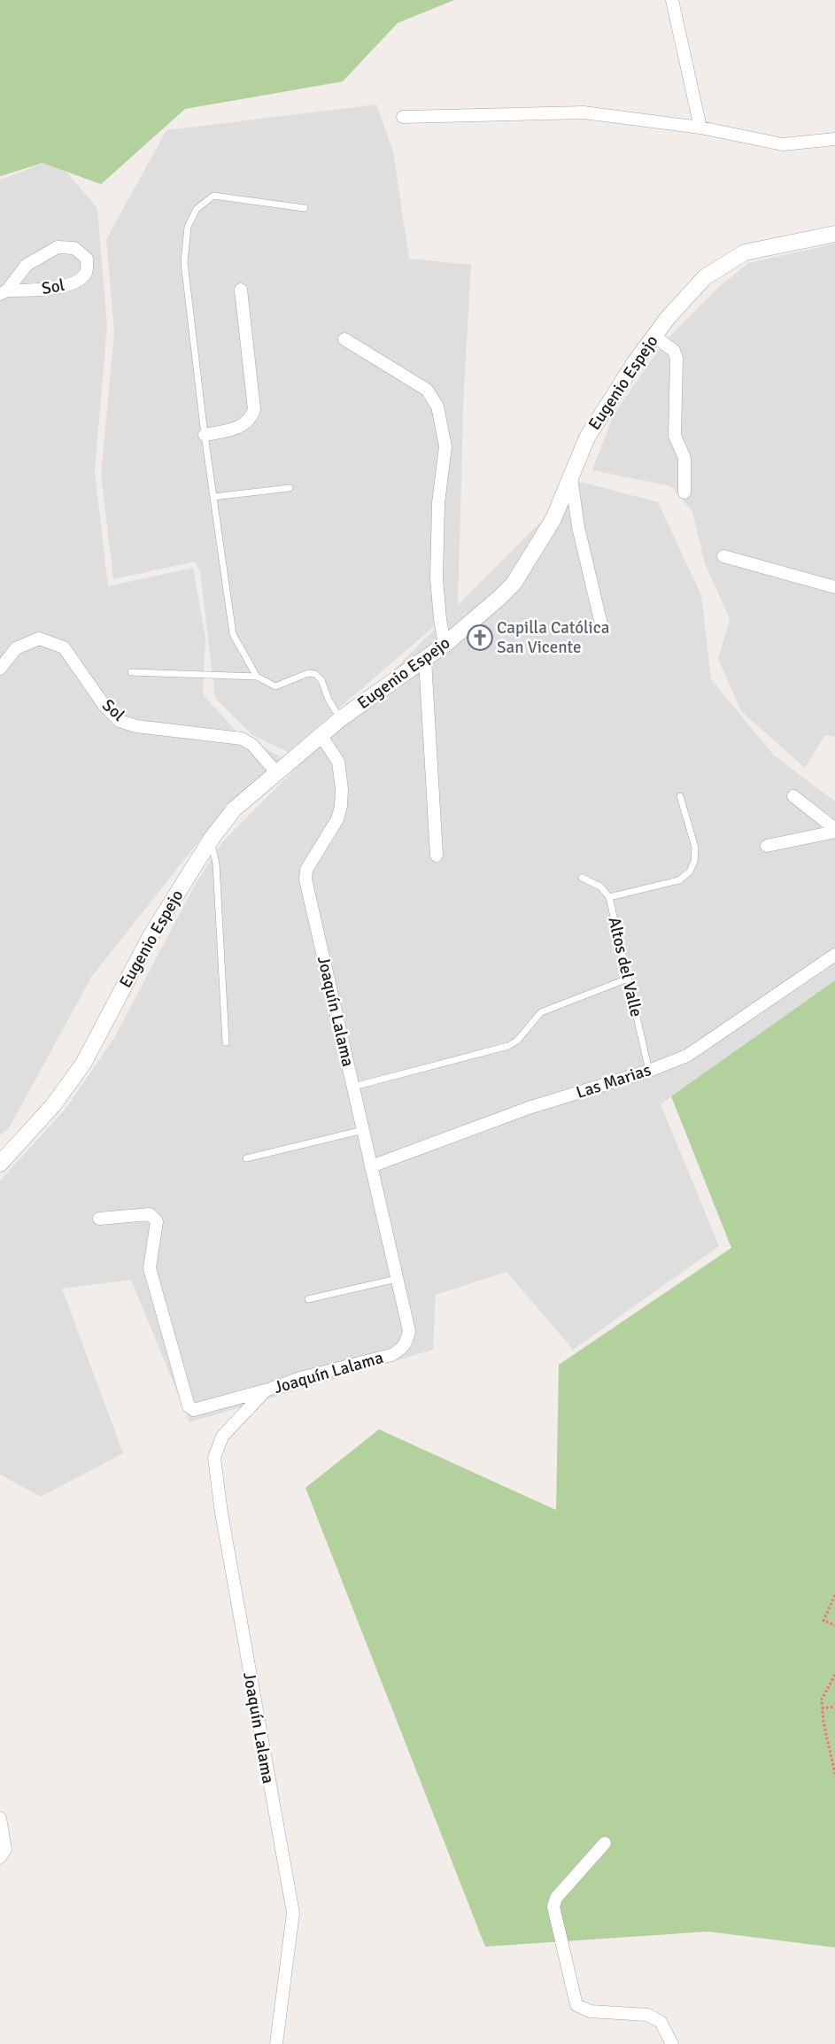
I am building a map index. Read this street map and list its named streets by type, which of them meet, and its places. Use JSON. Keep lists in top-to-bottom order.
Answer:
{
  "streets": {
    "street": [
      "Sol",
      "Eugenio Espejo",
      "Joaquín Lalama",
      "Las Marias"
    ],
    "lane": ["Altos del Valle"]
  },
  "crossings": [
    ["Sol", "Eugenio Espejo"],
    ["Eugenio Espejo", "Joaquín Lalama"],
    ["Altos del Valle", "Las Marias"],
    ["Joaquín Lalama", "Las Marias"]
  ],
  "places": {
    "church": ["Capilla Católica San Vicente"]
  }
}
